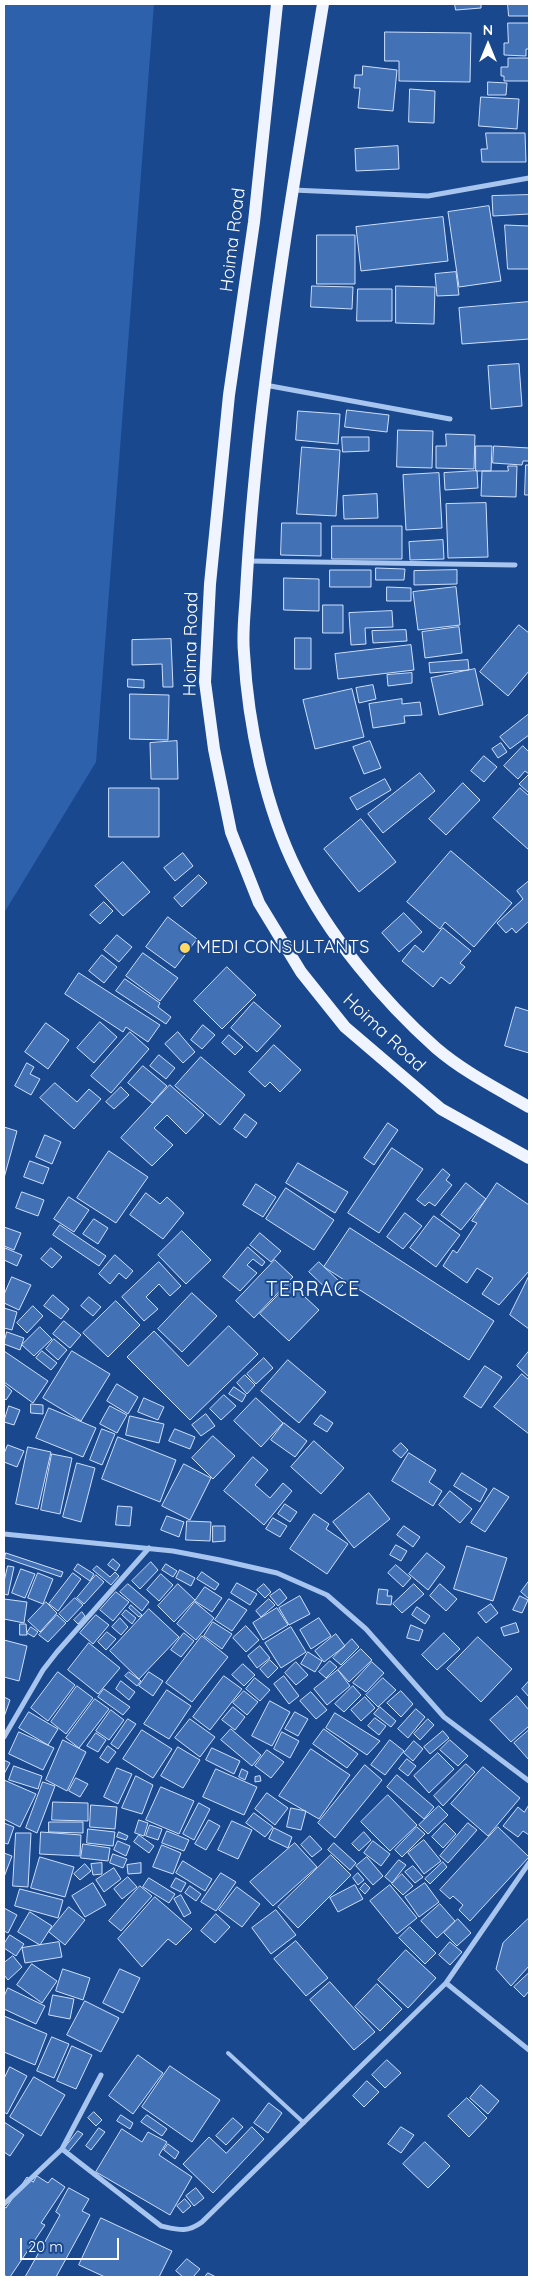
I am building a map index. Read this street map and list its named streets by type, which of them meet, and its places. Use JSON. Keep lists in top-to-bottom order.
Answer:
{
  "streets": {
    "main road": ["Hoima Road"]
  },
  "districts": ["TERRACE"],
  "places": ["MEDI CONSULTANTS"],
  "scale_bar": "20 m",
  "north": "top"
}
